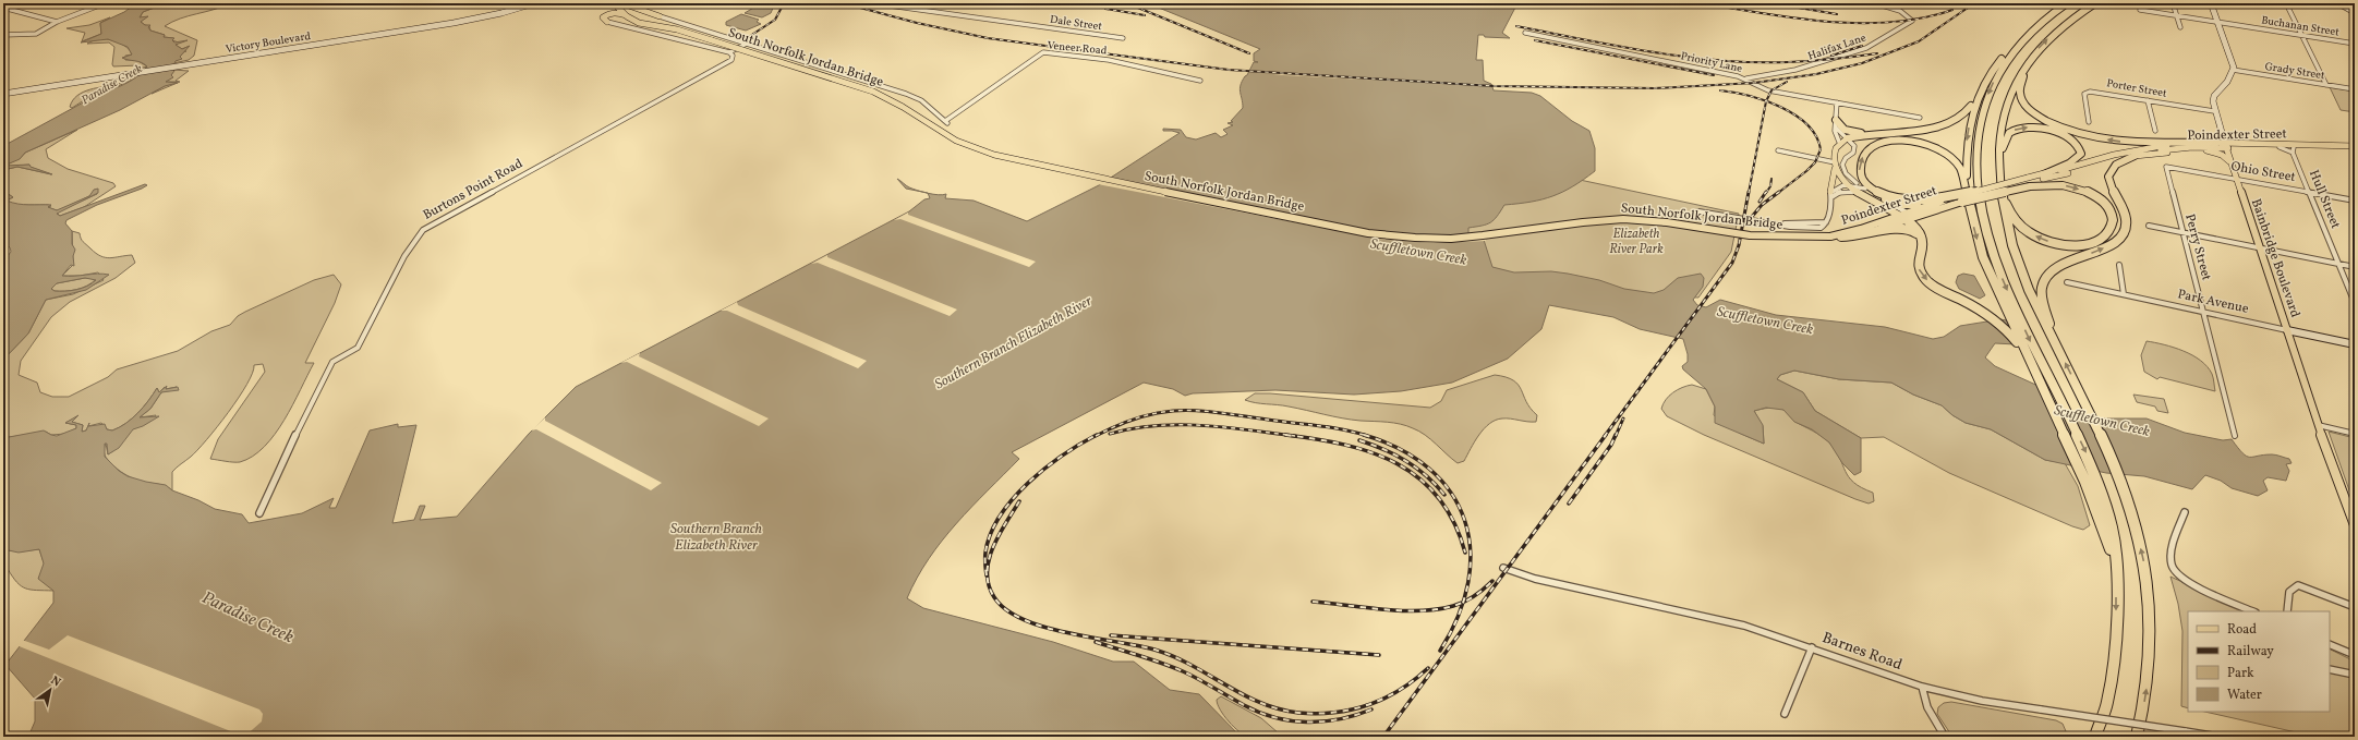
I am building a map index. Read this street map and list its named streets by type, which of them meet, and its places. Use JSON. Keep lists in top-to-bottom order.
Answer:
{
  "streets": {
    "main road": [
      "Victory Boulevard",
      "South Norfolk Jordan Bridge",
      "Poindexter Street",
      "Bainbridge Boulevard",
      "Park Avenue"
    ],
    "street": [
      "Dale Street",
      "Buchanan Street",
      "Halifax Lane",
      "Veneer Road",
      "Priority Lane",
      "Grady Street",
      "Porter Street",
      "Ohio Street",
      "Burtons Point Road",
      "Hull Street",
      "Perry Street",
      "Barnes Road"
    ]
  },
  "crossings": [
    ["Halifax Lane", "Priority Lane"],
    ["South Norfolk Jordan Bridge", "Poindexter Street"],
    ["Porter Street", "Bainbridge Boulevard"],
    ["Poindexter Street", "Hull Street"],
    ["Poindexter Street", "Bainbridge Boulevard"],
    ["Ohio Street", "Hull Street"],
    ["Ohio Street", "Perry Street"],
    ["Ohio Street", "Bainbridge Boulevard"],
    ["Perry Street", "Park Avenue"],
    ["Bainbridge Boulevard", "Park Avenue"]
  ],
  "water": ["Paradise Creek", "Scuffletown Creek", "Southern Branch Elizabeth River"],
  "parks": ["Elizabeth River Park"],
  "legend": [
    "Road",
    "Railway",
    "Park",
    "Water"
  ],
  "north": "top right"
}
